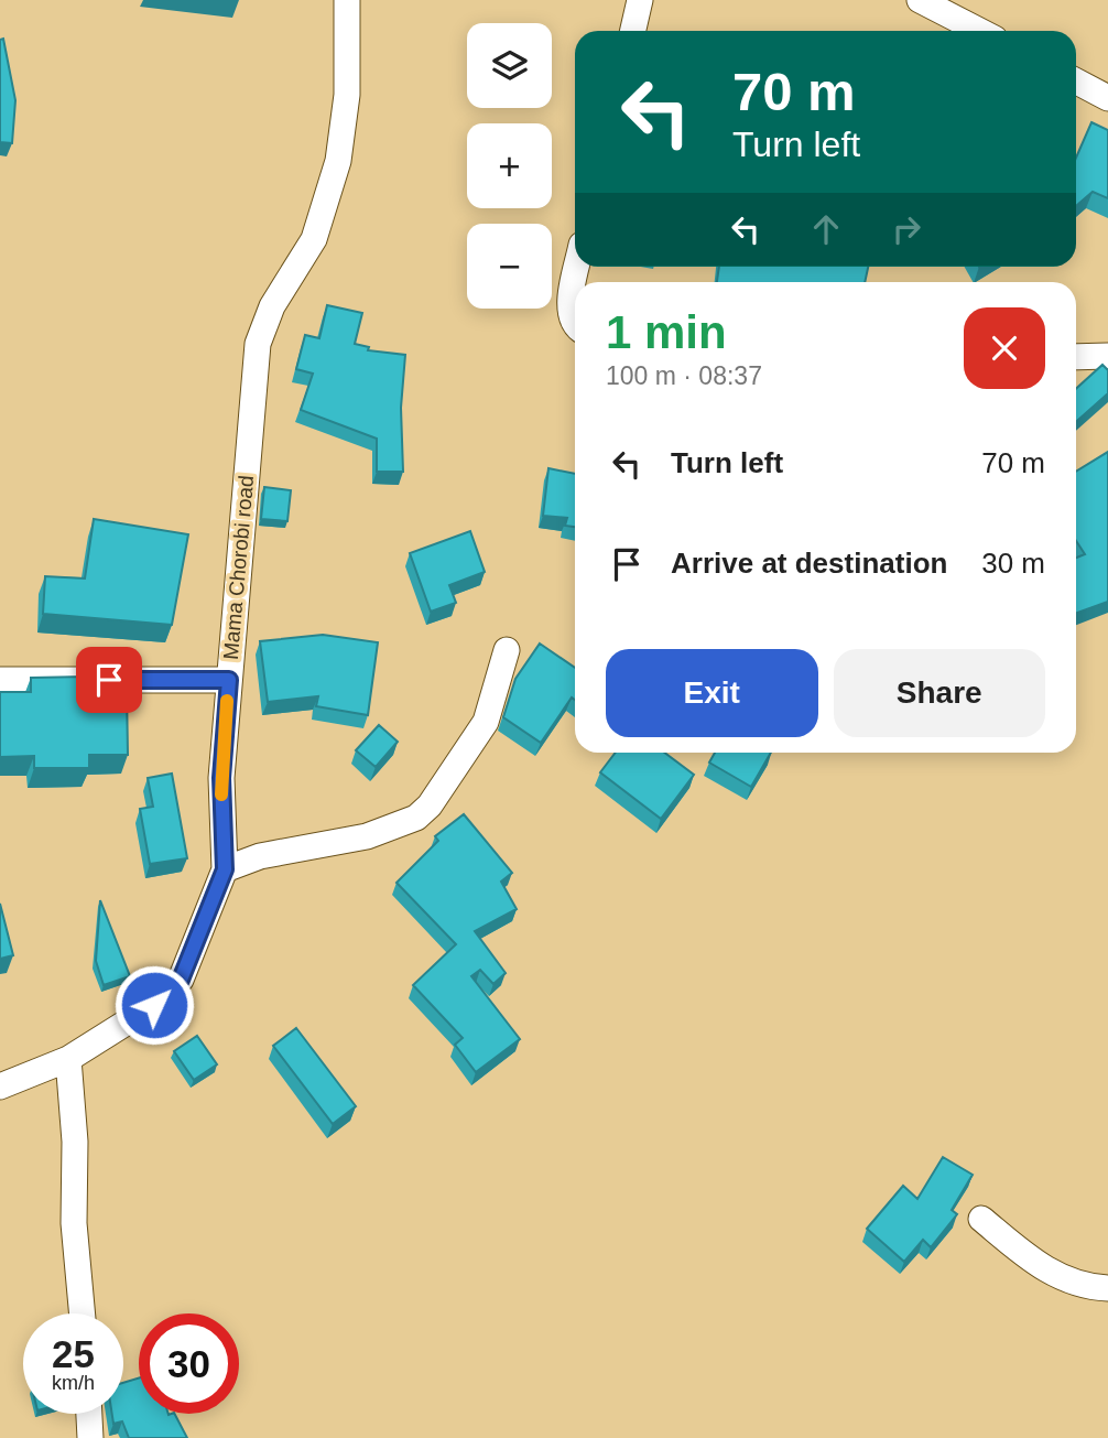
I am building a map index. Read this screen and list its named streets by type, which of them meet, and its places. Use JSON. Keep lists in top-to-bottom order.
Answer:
{
  "streets": {
    "street": ["Mama Chorobi road"]
  },
  "page": {
    "map_buttons": ["+", "−"],
    "turn": ["70 m", "Turn left"],
    "heading": ["1 min", "100 m · 08:37"],
    "list": [
      {
        "name": "Turn left",
        "value": "70 m"
      },
      {
        "name": "Arrive at destination",
        "value": "30 m"
      }
    ],
    "buttons": ["Exit", "Share"],
    "speed": "25 km/h",
    "limit": "30"
  }
}
